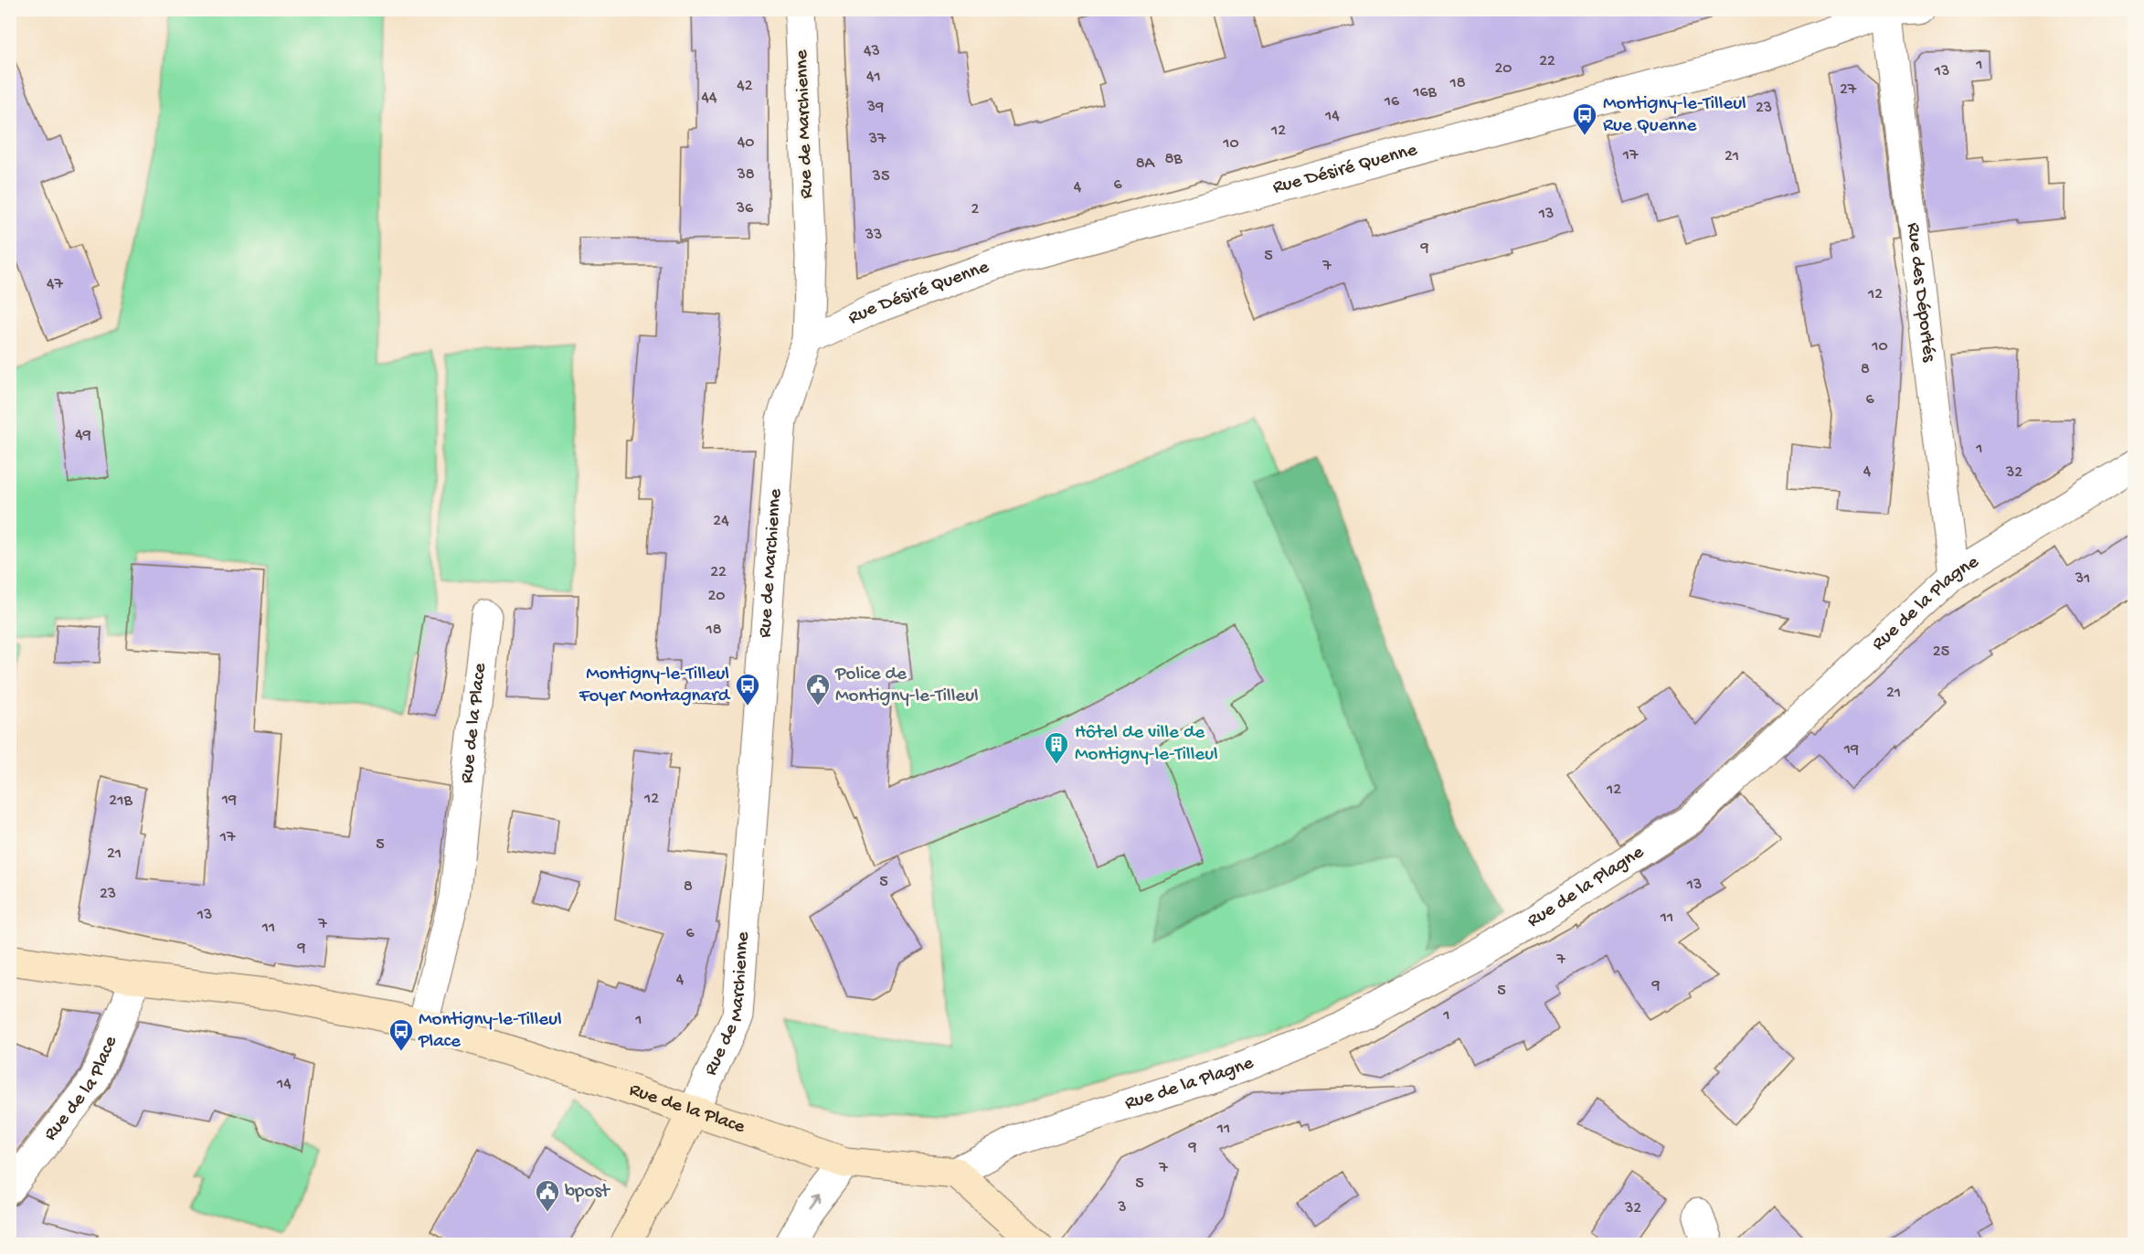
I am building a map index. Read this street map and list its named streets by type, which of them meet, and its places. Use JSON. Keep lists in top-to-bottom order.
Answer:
{
  "streets": {
    "main road": ["Rue de la Place"],
    "street": [
      "Rue de Marchienne",
      "Rue Désiré Quenne",
      "Rue des Déportés",
      "Rue de la Plagne"
    ]
  },
  "crossings": [
    ["Rue de Marchienne", "Rue Désiré Quenne"],
    ["Rue de Marchienne", "Rue de la Place"],
    ["Rue Désiré Quenne", "Rue des Déportés"],
    ["Rue des Déportés", "Rue de la Plagne"],
    ["Rue de la Plagne", "Rue de la Place"]
  ],
  "places": {
    "bus stop": ["Montigny-le-Tilleul Rue Quenne", "Montigny-le-Tilleul Foyer Montagnard", "Montigny-le-Tilleul Place"],
    "public building": ["Police de Montigny-le-Tilleul", "bpost"],
    "building": ["Hôtel de ville de Montigny-le-Tilleul"]
  },
  "house_numbers": [
    "43",
    "22",
    "1",
    "20",
    "13",
    "41",
    "18",
    "42",
    "27",
    "16B",
    "44",
    "16",
    "39",
    "23",
    "14",
    "12",
    "37",
    "40",
    "10",
    "17",
    "21",
    "8B",
    "8A",
    "38",
    "35",
    "6",
    "4",
    "36",
    "2",
    "13",
    "33",
    "9",
    "5",
    "7",
    "47",
    "12",
    "10",
    "8",
    "6",
    "49",
    "1",
    "4",
    "32",
    "24",
    "22",
    "31",
    "20",
    "18",
    "25",
    "21",
    "19",
    "12",
    "12",
    "19",
    "21B",
    "17",
    "5",
    "21",
    "5",
    "13",
    "8",
    "23",
    "13",
    "11",
    "7",
    "11",
    "6",
    "9",
    "7",
    "4",
    "9",
    "5",
    "1",
    "1",
    "14",
    "11",
    "9",
    "7",
    "5",
    "3",
    "32"
  ]
}
